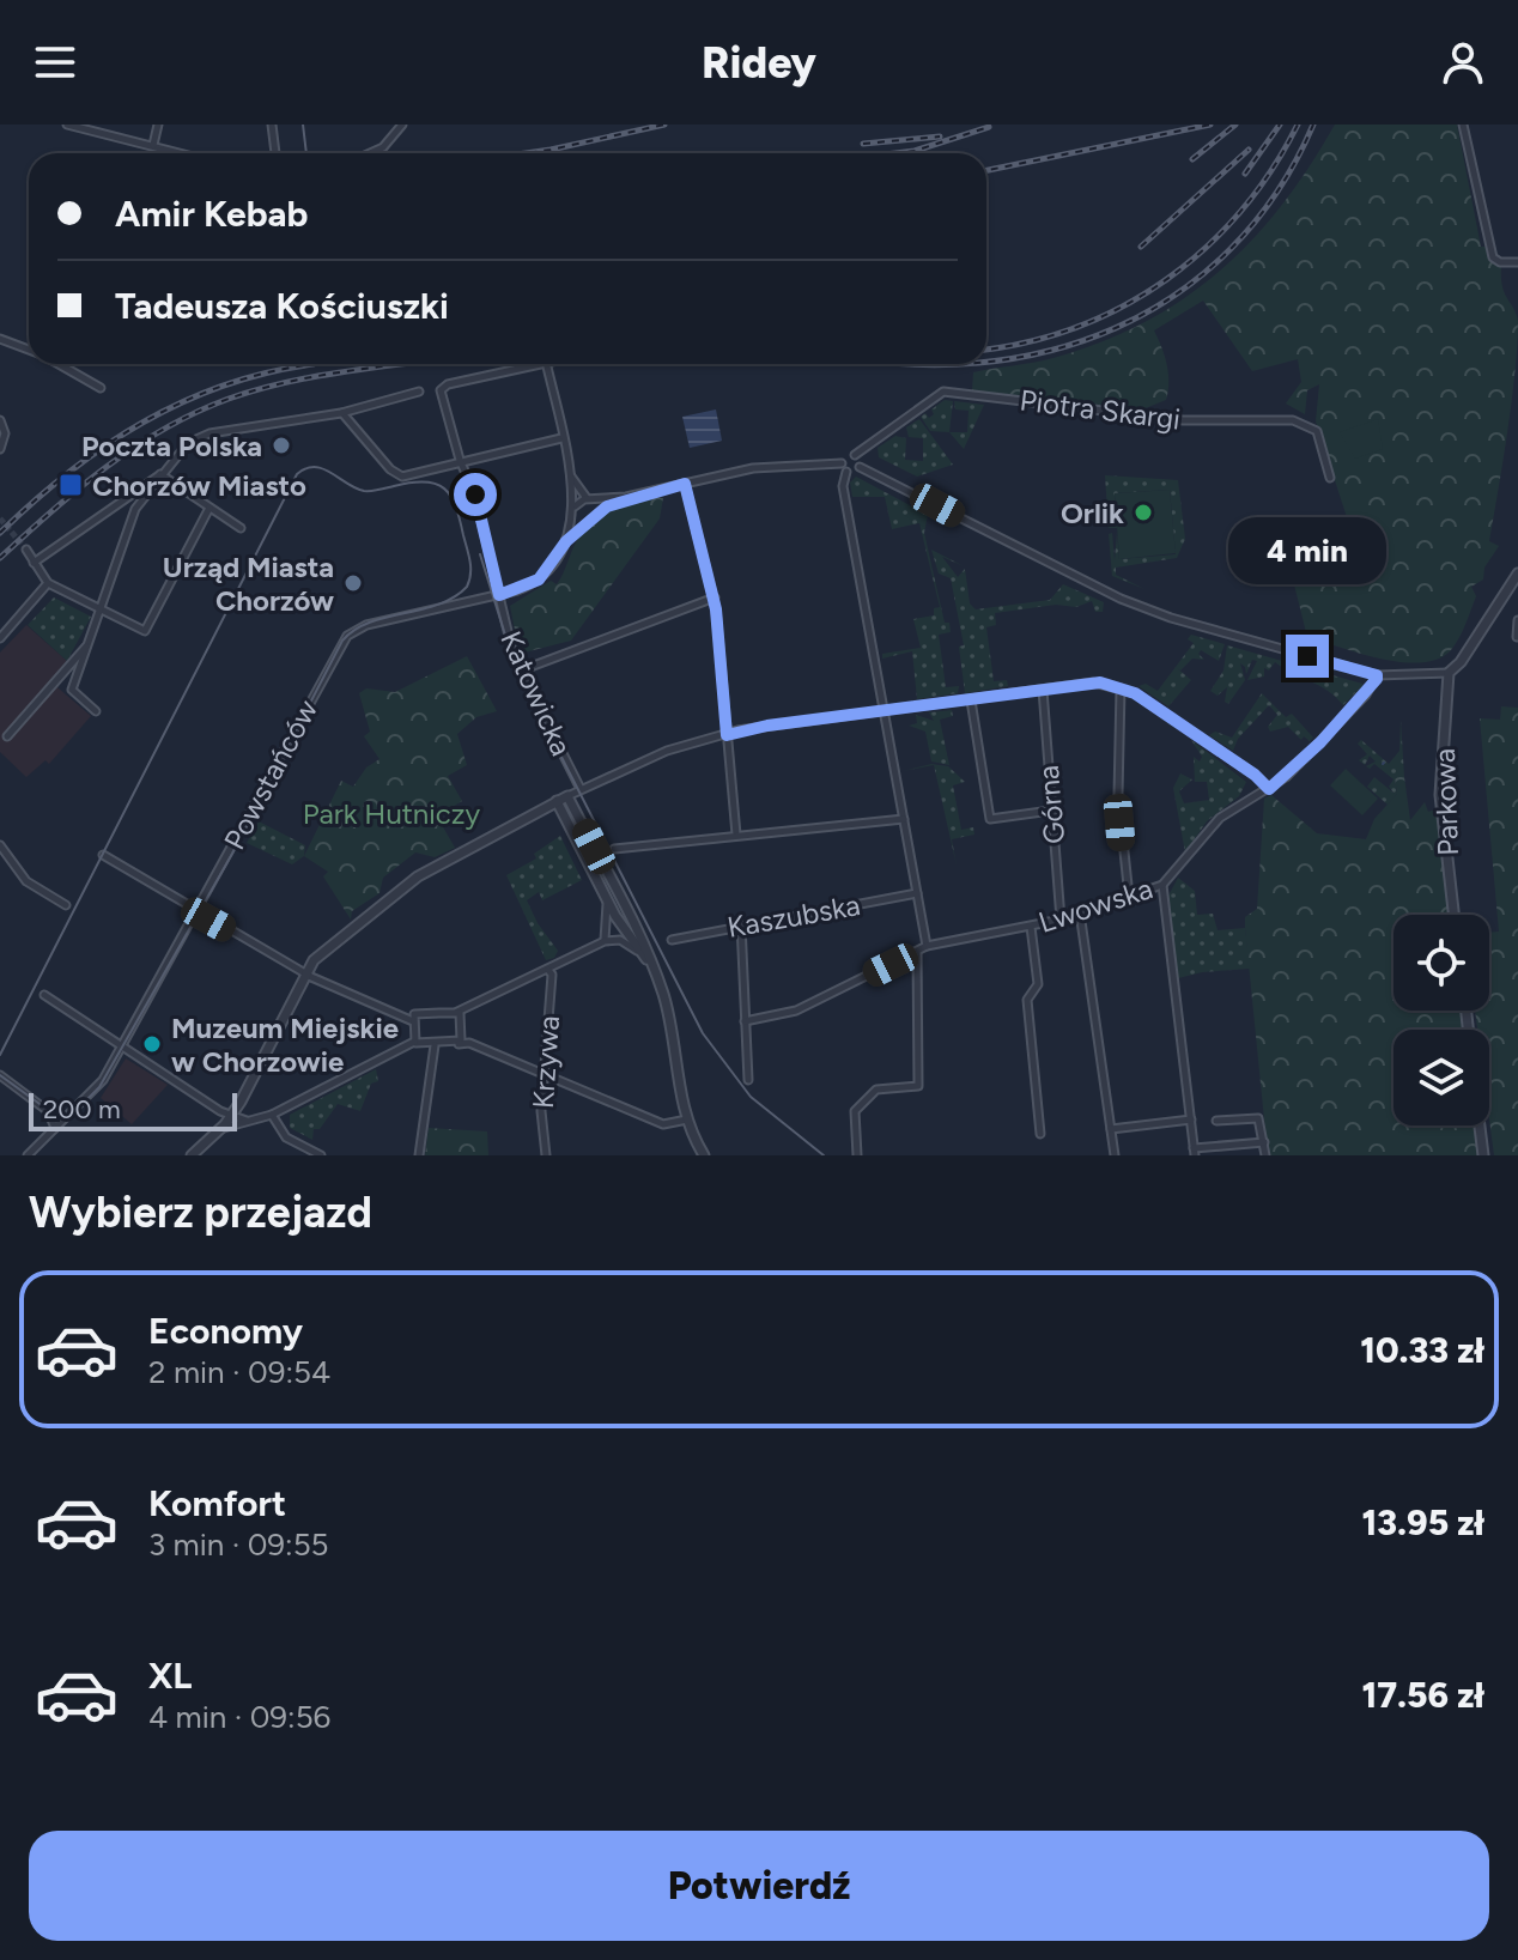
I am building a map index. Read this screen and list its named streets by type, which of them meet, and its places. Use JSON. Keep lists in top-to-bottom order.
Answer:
{
  "streets": {
    "street": [
      "Piotra Skargi",
      "Katowicka",
      "Powstańców",
      "Parkowa",
      "Górna",
      "Lwowska",
      "Kaszubska",
      "Krzywa"
    ]
  },
  "crossings": [
    ["Katowicka", "Powstańców"],
    ["Górna", "Lwowska"]
  ],
  "parks": ["Park Hutniczy"],
  "places": {
    "other": [
      "Poczta Polska",
      "Orlik",
      "Urząd Miasta Chorzów",
      "Muzeum Miejskie w Chorzowie"
    ],
    "transit": ["Chorzów Miasto"]
  },
  "scale_bar": "200 m",
  "page": {
    "header": "Ridey",
    "banner": ["Amir Kebab", "Tadeusza Kościuszki"],
    "bubble": "4 min",
    "scale": "200 m",
    "heading": "Wybierz przejazd",
    "list": [
      {
        "name": "Economy",
        "note": "2 min · 09:54",
        "value": "10.33 zł"
      },
      {
        "name": "Komfort",
        "note": "3 min · 09:55",
        "value": "13.95 zł"
      },
      {
        "name": "XL",
        "note": "4 min · 09:56",
        "value": "17.56 zł"
      }
    ],
    "buttons": "Potwierdź"
  }
}
